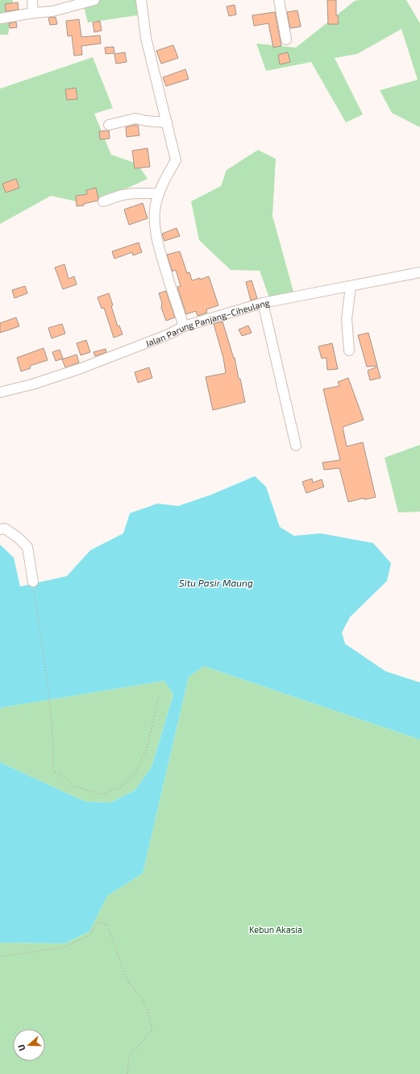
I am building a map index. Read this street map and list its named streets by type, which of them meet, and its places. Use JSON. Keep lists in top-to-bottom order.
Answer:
{
  "streets": {
    "street": ["Jalan Parung Panjang–Ciheulang"]
  },
  "water": ["Situ Pasir Maung"],
  "parks": ["Kebun Akasia"],
  "north": "left"
}
